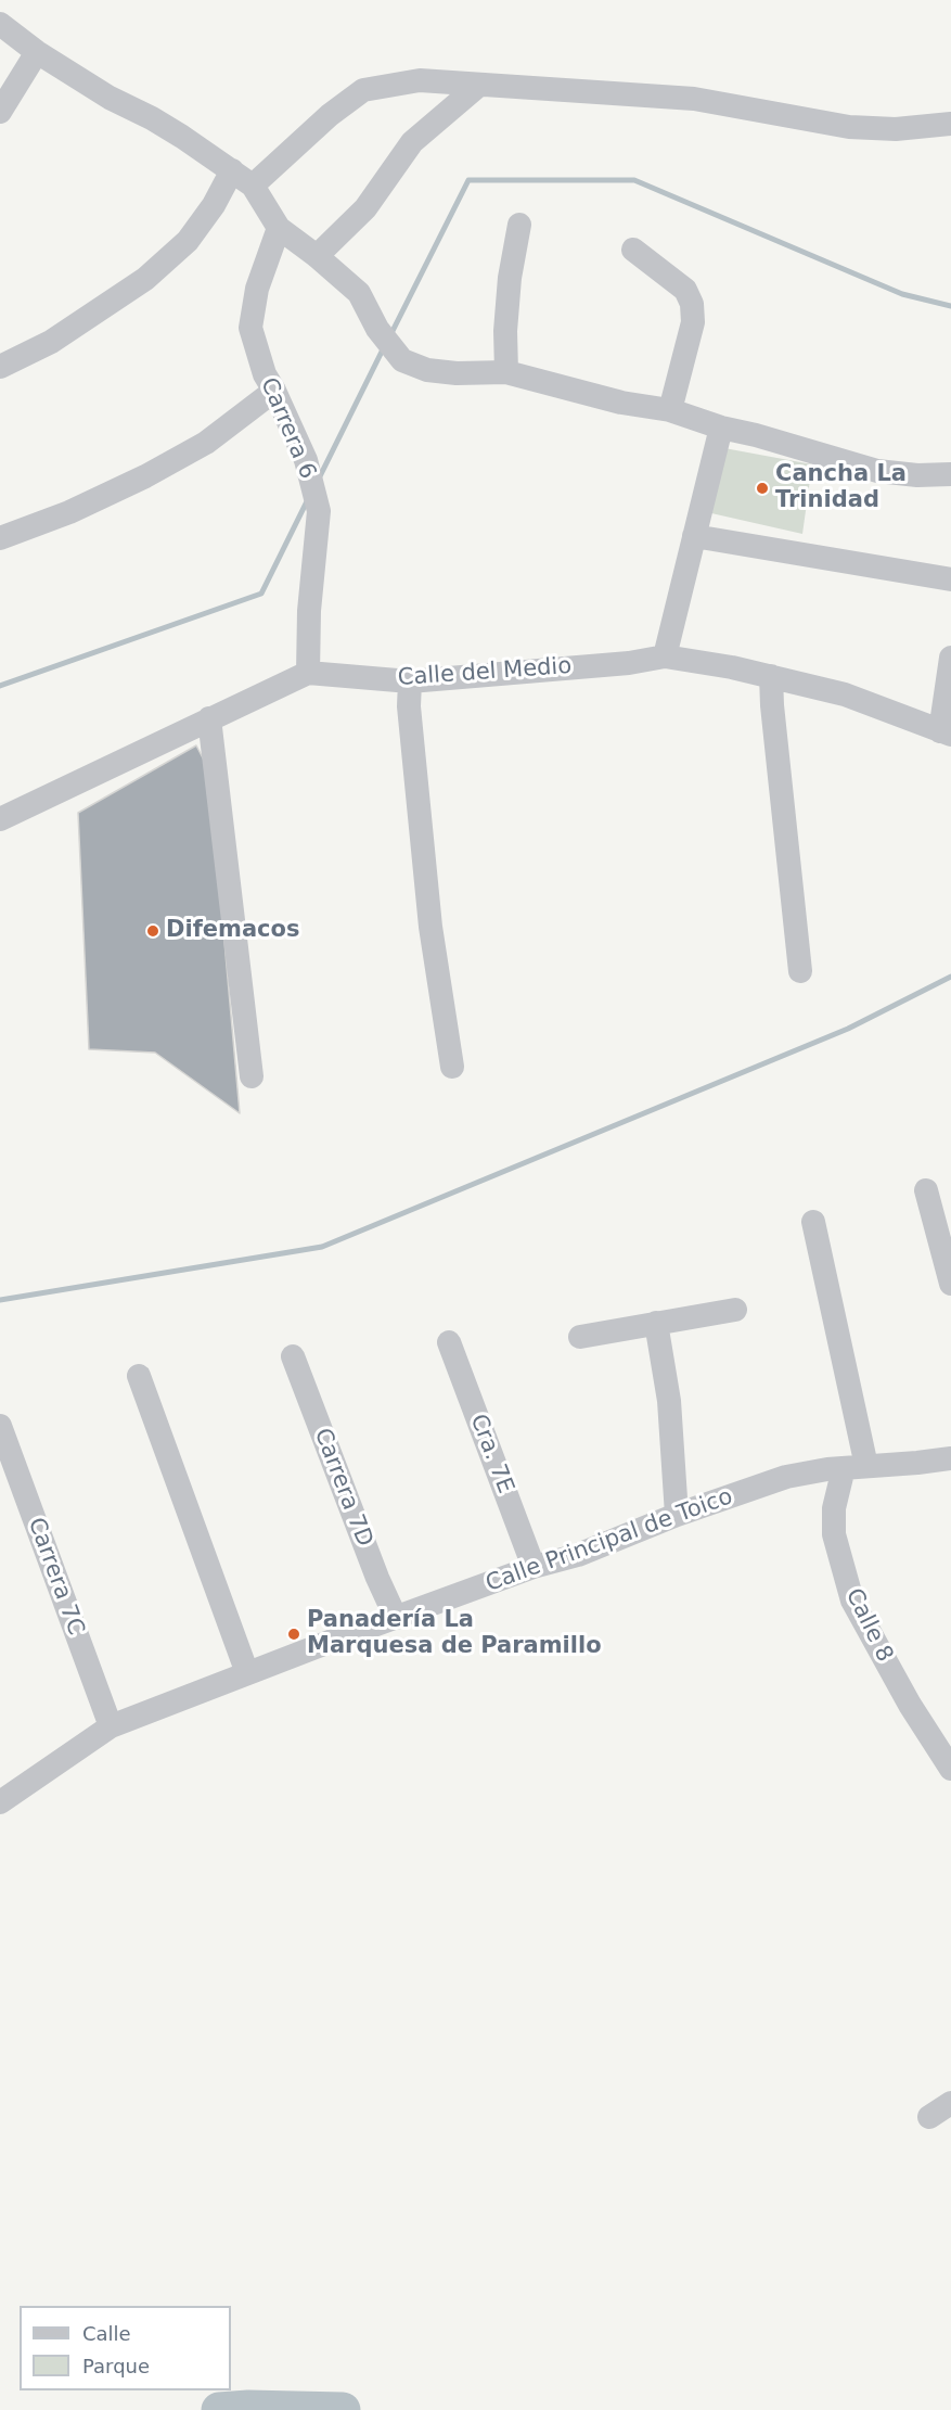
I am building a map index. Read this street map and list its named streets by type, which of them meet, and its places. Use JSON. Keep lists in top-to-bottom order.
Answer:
{
  "streets": {
    "street": [
      "Carrera 6",
      "Calle del Medio",
      "Cra. 7E",
      "Carrera 7D",
      "Calle Principal de Toico",
      "Carrera 7C",
      "Calle 8"
    ]
  },
  "crossings": [
    ["Carrera 6", "Calle del Medio"],
    ["Cra. 7E", "Calle Principal de Toico"],
    ["Carrera 7D", "Calle Principal de Toico"],
    ["Calle Principal de Toico", "Carrera 7C"],
    ["Calle Principal de Toico", "Calle 8"]
  ],
  "places": ["Cancha La Trinidad", "Difemacos", "Panadería La Marquesa de Paramillo"],
  "legend": ["Calle", "Parque"]
}
